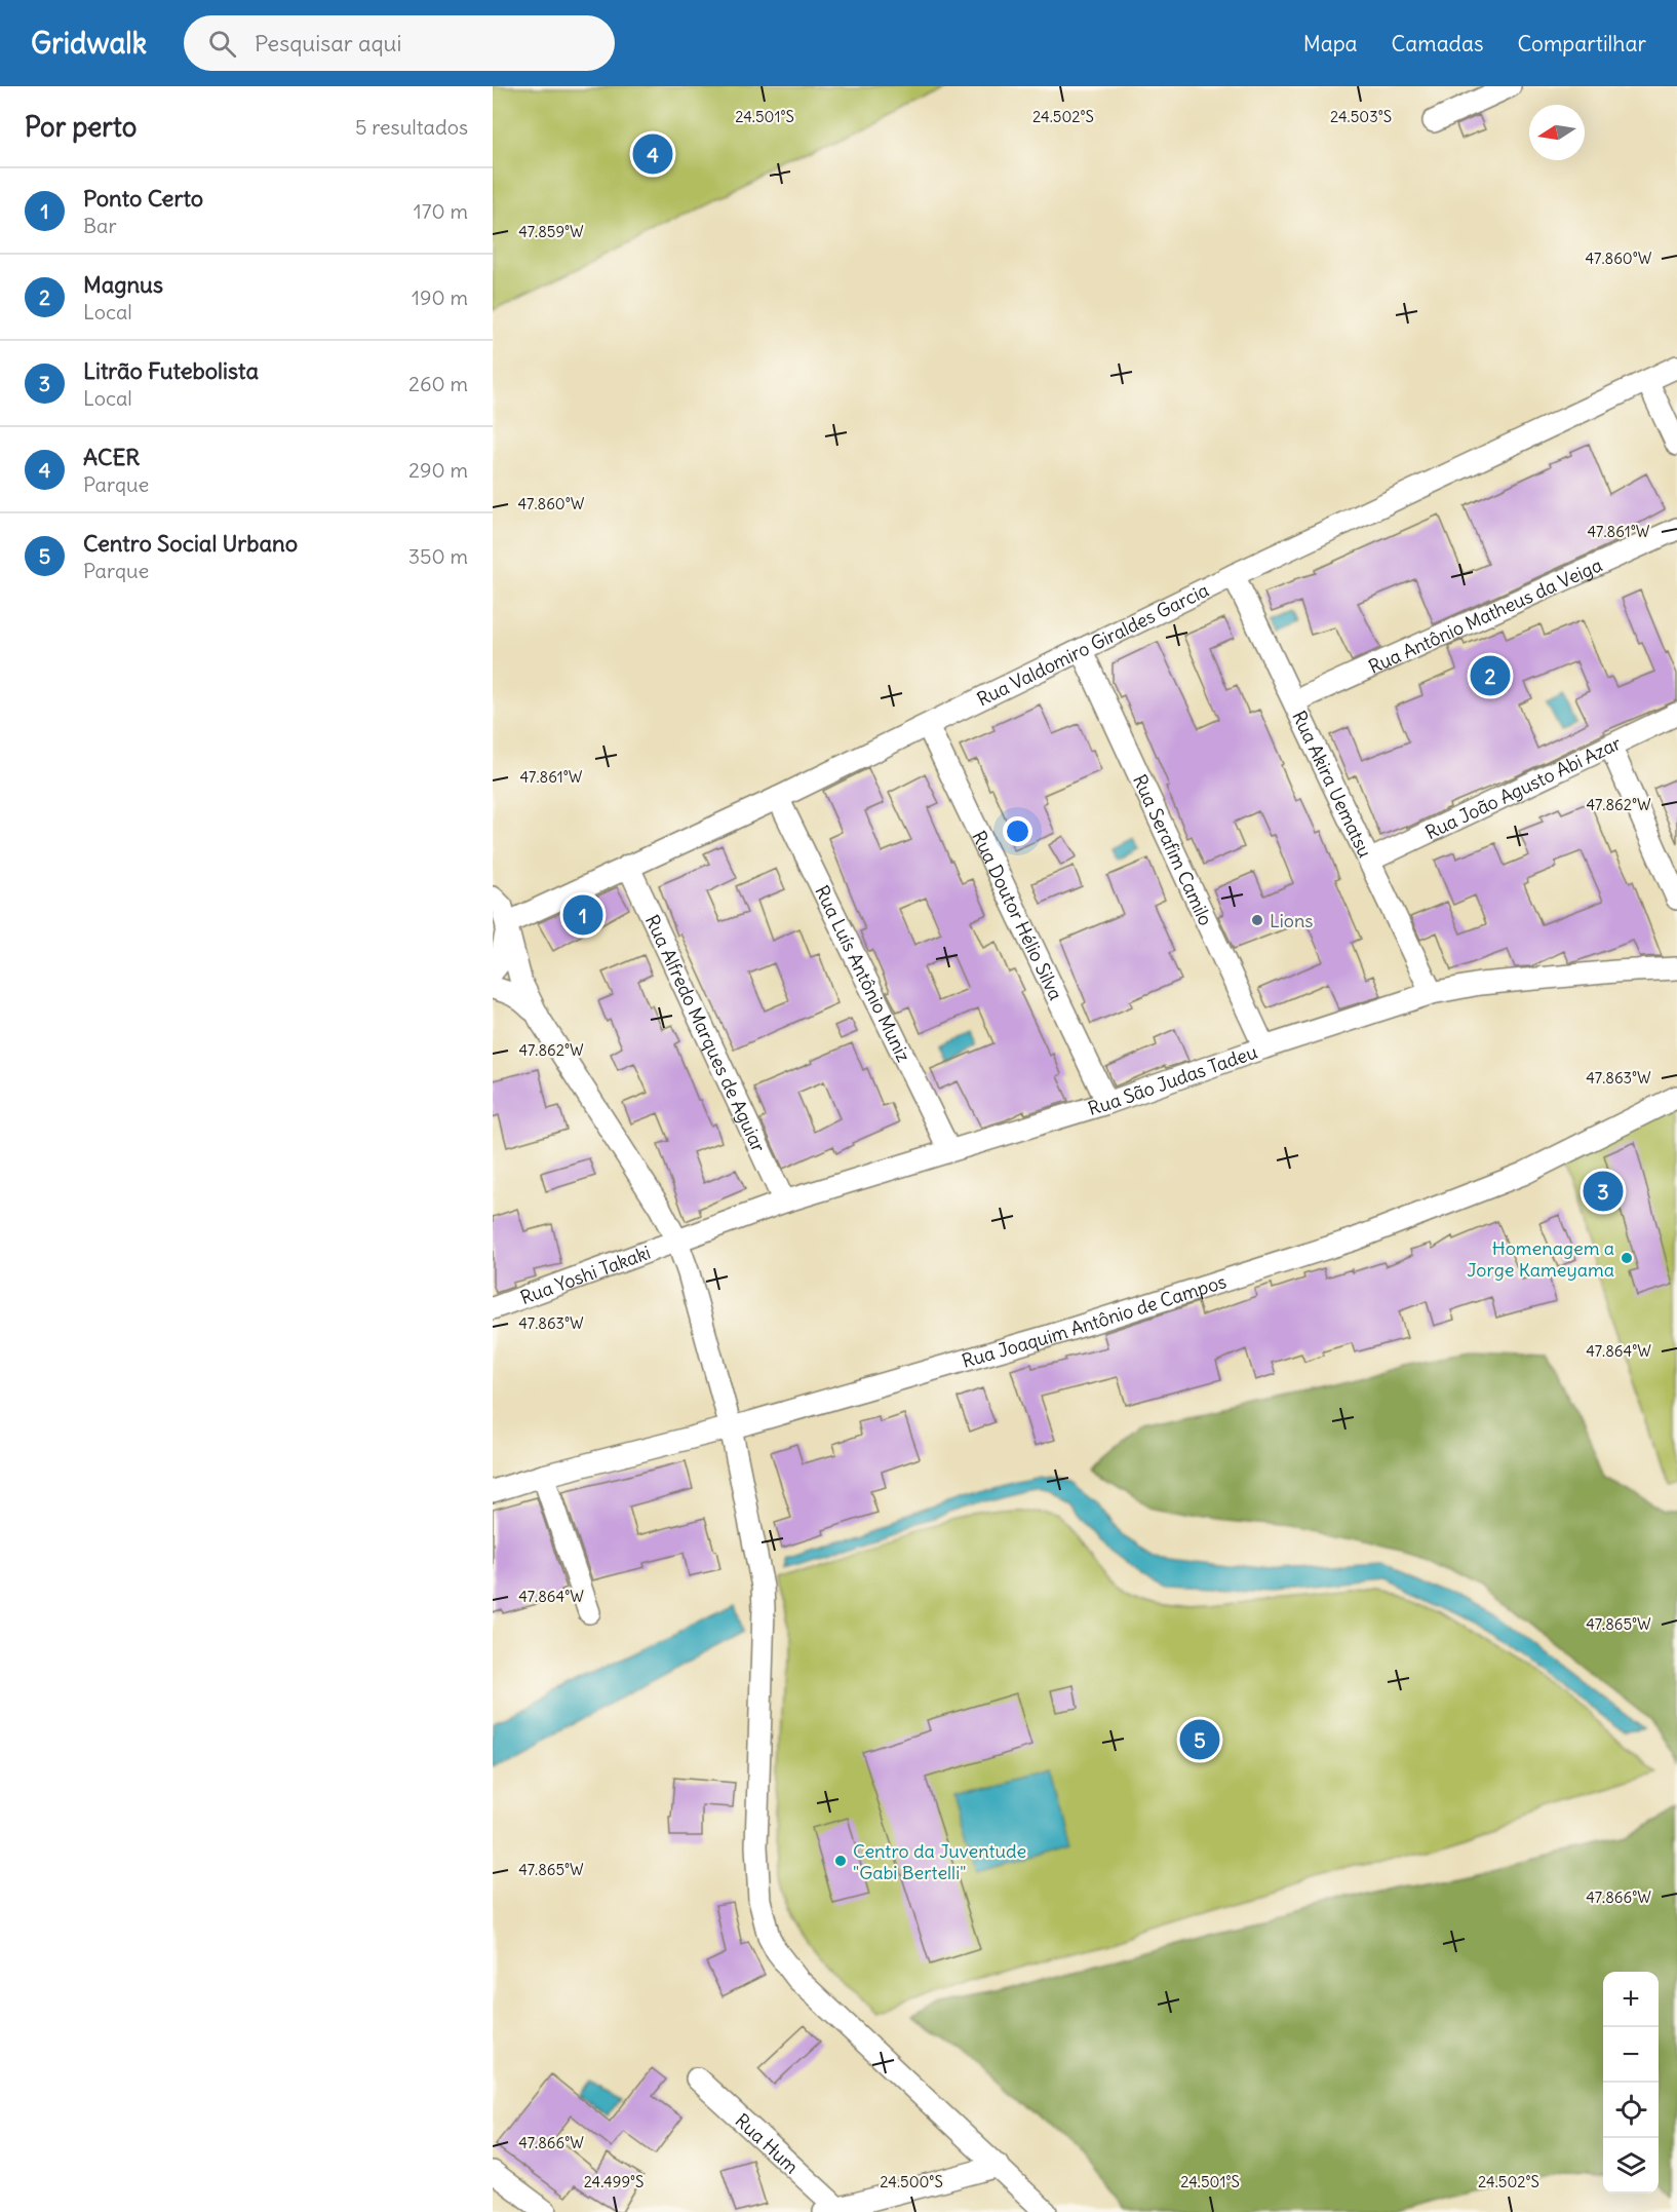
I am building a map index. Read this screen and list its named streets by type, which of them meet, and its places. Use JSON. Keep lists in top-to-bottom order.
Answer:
{
  "streets": {
    "street": [
      "Rua Antônio Matheus da Veiga",
      "Rua Valdomiro Giraldes Garcia",
      "Rua Akira Uematsu",
      "Rua João Agusto Abi Azar",
      "Rua Serafim Camilo",
      "Rua Doutor Hélio Silva",
      "Rua Luís Antônio Muniz",
      "Rua Alfredo Marques de Aguiar",
      "Rua São Judas Tadeu",
      "Rua Yoshi Takaki",
      "Rua Joaquim Antônio de Campos",
      "Rua Hum"
    ]
  },
  "crossings": [
    ["Rua Antônio Matheus da Veiga", "Rua Akira Uematsu"],
    ["Rua Valdomiro Giraldes Garcia", "Rua Akira Uematsu"],
    ["Rua Valdomiro Giraldes Garcia", "Rua Serafim Camilo"],
    ["Rua Valdomiro Giraldes Garcia", "Rua Doutor Hélio Silva"],
    ["Rua Valdomiro Giraldes Garcia", "Rua Luís Antônio Muniz"],
    ["Rua Valdomiro Giraldes Garcia", "Rua Alfredo Marques de Aguiar"],
    ["Rua Akira Uematsu", "Rua João Agusto Abi Azar"],
    ["Rua Akira Uematsu", "Rua São Judas Tadeu"],
    ["Rua Serafim Camilo", "Rua São Judas Tadeu"],
    ["Rua Doutor Hélio Silva", "Rua São Judas Tadeu"],
    ["Rua Luís Antônio Muniz", "Rua São Judas Tadeu"],
    ["Rua Alfredo Marques de Aguiar", "Rua São Judas Tadeu"],
    ["Rua São Judas Tadeu", "Rua Yoshi Takaki"]
  ],
  "places": ["Lions", "Homenagem a Jorge Kameyama", "Centro da Juventude \"Gabi Bertelli\""],
  "north": "left",
  "page": {
    "header": "Gridwalk",
    "search": "Pesquisar aqui",
    "nav": ["Mapa", "Camadas", "Compartilhar"],
    "heading": ["Por perto", "5 resultados"],
    "pins": [
      "4",
      "2",
      "1",
      "3",
      "5"
    ],
    "list": [
      {
        "mark": "1",
        "name": "Ponto Certo",
        "note": "Bar",
        "value": "170 m"
      },
      {
        "mark": "2",
        "name": "Magnus",
        "note": "Local",
        "value": "190 m"
      },
      {
        "mark": "3",
        "name": "Litrão Futebolista",
        "note": "Local",
        "value": "260 m"
      },
      {
        "mark": "4",
        "name": "ACER",
        "note": "Parque",
        "value": "290 m"
      },
      {
        "mark": "5",
        "name": "Centro Social Urbano",
        "note": "Parque",
        "value": "350 m"
      }
    ],
    "map_buttons": ["+", "−"]
  },
  "coordinates": [
    "24.501°S",
    "24.502°S",
    "24.503°S",
    "47.859°W",
    "47.860°W",
    "47.861°W",
    "47.862°W",
    "47.863°W",
    "47.864°W",
    "47.865°W",
    "47.866°W",
    "24.499°S",
    "24.500°S"
  ]
}
